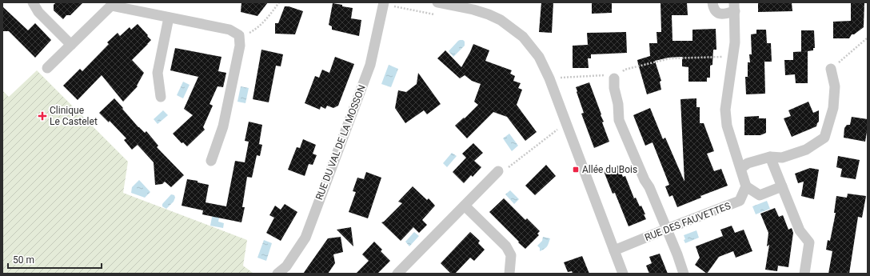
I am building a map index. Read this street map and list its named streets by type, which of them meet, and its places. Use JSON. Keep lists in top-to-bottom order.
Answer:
{
  "streets": {
    "street": ["RUE DU VAL DE LA MOSSON", "RUE DES FAUVETTES"]
  },
  "places": {
    "health": ["Clinique Le Castelet"],
    "transit": ["Allée du Bois"]
  },
  "scale_bar": "50 m"
}
